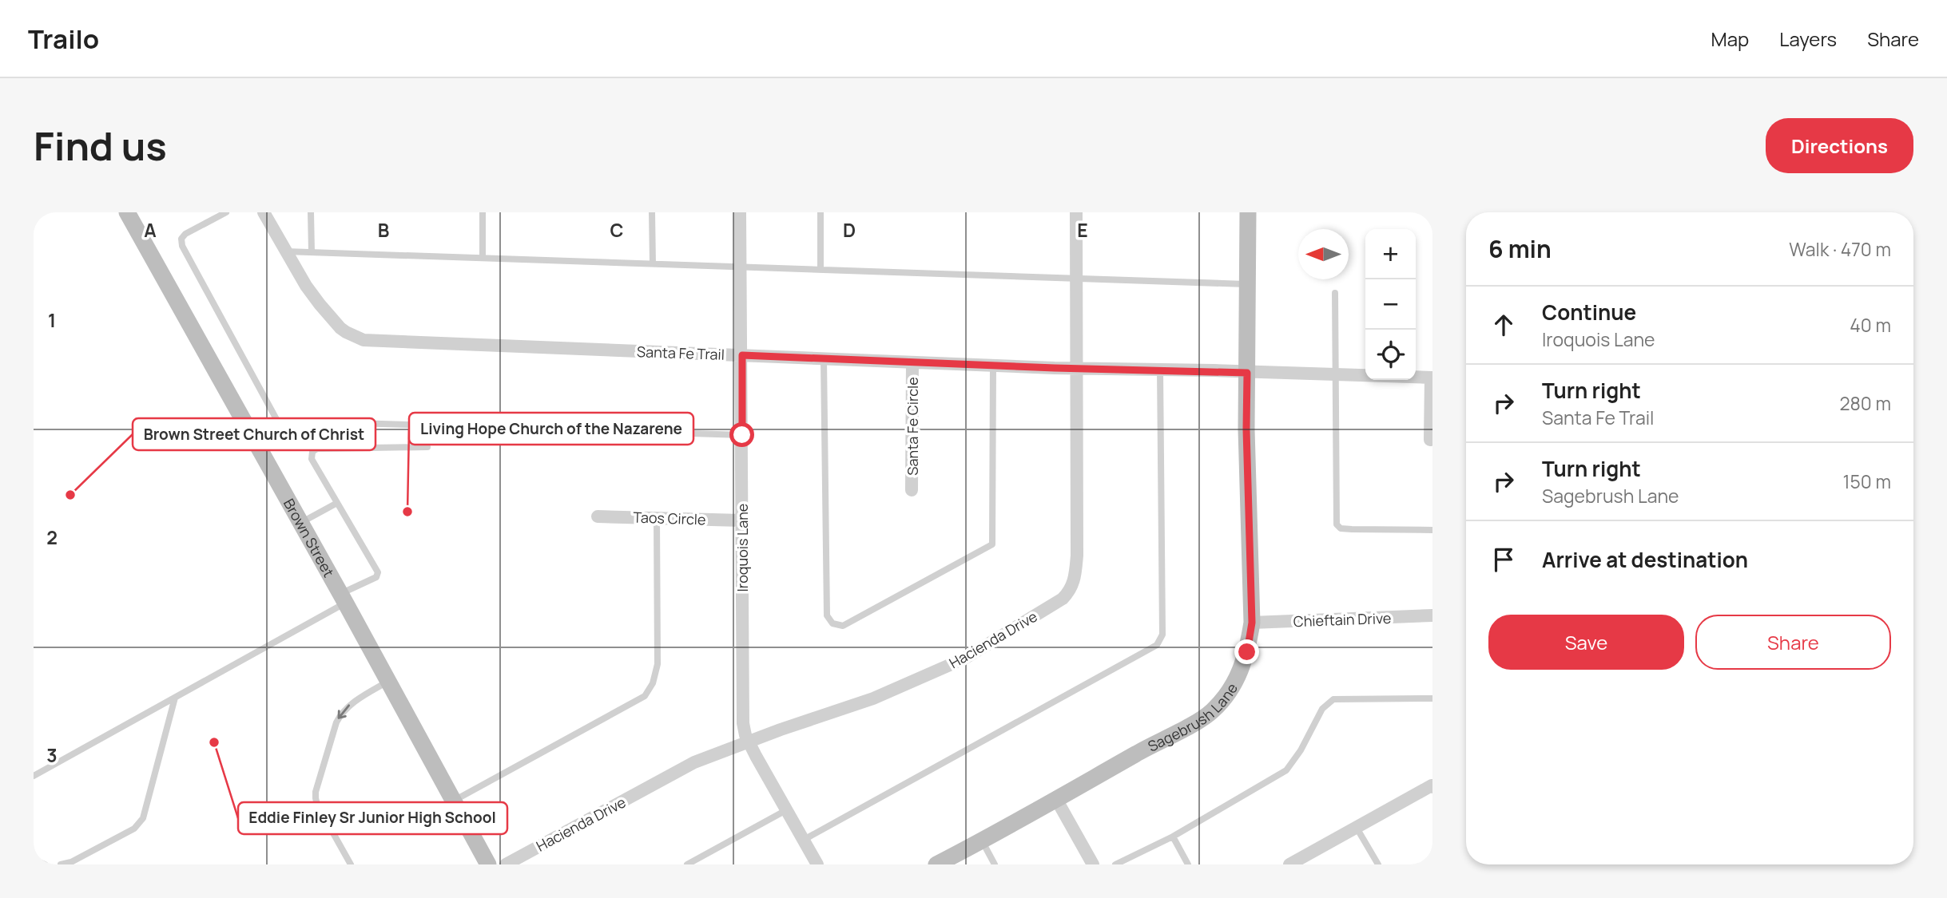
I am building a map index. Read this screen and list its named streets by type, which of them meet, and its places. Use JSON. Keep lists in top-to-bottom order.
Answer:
{
  "streets": {
    "street": [
      "Santa Fe Trail",
      "Santa Fe Circle",
      "Taos Circle",
      "Brown Street",
      "Iroquois Lane",
      "Chieftain Drive",
      "Hacienda Drive",
      "Sagebrush Lane"
    ]
  },
  "crossings": [
    ["Santa Fe Trail", "Santa Fe Circle"],
    ["Santa Fe Trail", "Iroquois Lane"],
    ["Santa Fe Trail", "Hacienda Drive"],
    ["Santa Fe Trail", "Sagebrush Lane"],
    ["Taos Circle", "Iroquois Lane"],
    ["Iroquois Lane", "Hacienda Drive"],
    ["Chieftain Drive", "Sagebrush Lane"]
  ],
  "places": ["Brown Street Church of Christ", "Living Hope Church of the Nazarene", "Eddie Finley Sr Junior High School"],
  "north": "left",
  "page": {
    "header": "Trailo",
    "nav": ["Map", "Layers", "Share"],
    "buttons": [
      "Directions",
      ["Save", "Share"]
    ],
    "title": "Find us",
    "heading": ["6 min", "Walk · 470 m"],
    "map_buttons": ["+", "−"],
    "list": [
      ["Continue", "Iroquois Lane", "40 m"],
      ["Turn right", "Santa Fe Trail", "280 m"],
      ["Turn right", "Sagebrush Lane", "150 m"],
      "Arrive at destination"
    ]
  },
  "grid": {
    "columns": [
      "A",
      "B",
      "C",
      "D",
      "E"
    ],
    "rows": ["1", "2", "3"]
  }
}
